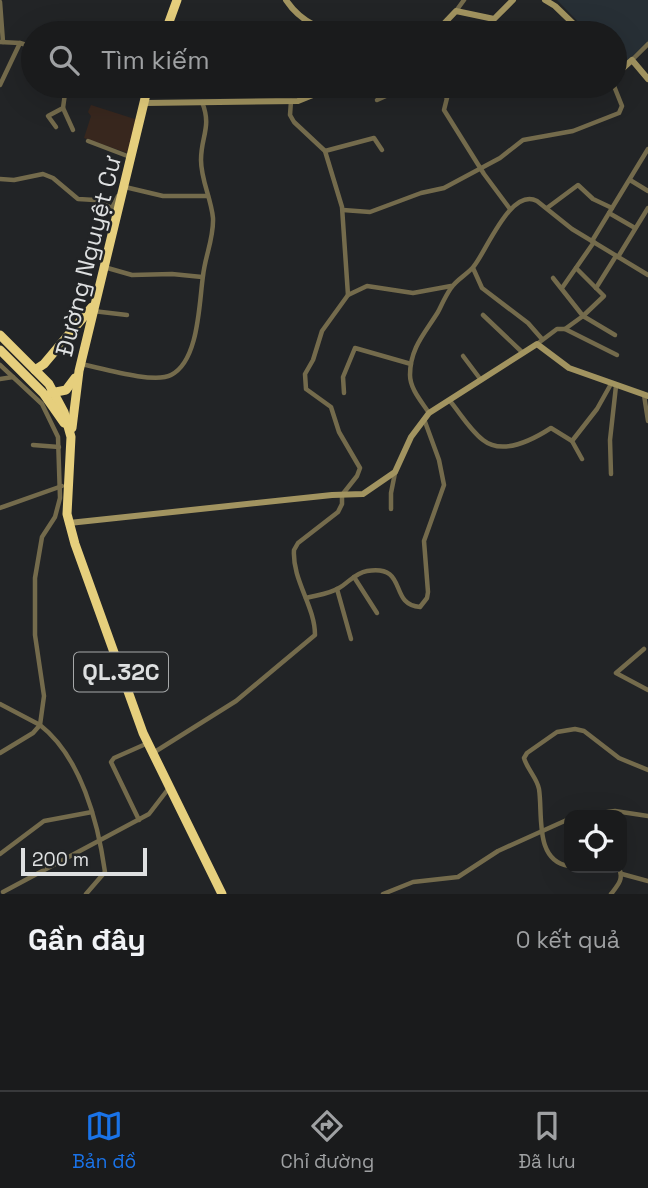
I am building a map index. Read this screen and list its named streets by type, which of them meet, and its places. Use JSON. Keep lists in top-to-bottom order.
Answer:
{
  "streets": {
    "highway": ["Đường Nguyệt Cư", "QL.32C"]
  },
  "crossings": [
    ["Đường Nguyệt Cư", "QL.32C"]
  ],
  "scale_bar": "200 m",
  "page": {
    "search": "Tìm kiếm",
    "scale": "200 m",
    "heading": ["Gần đây", "0 kết quả"],
    "nav": ["Bản đồ", "Chỉ đường", "Đã lưu"]
  }
}
